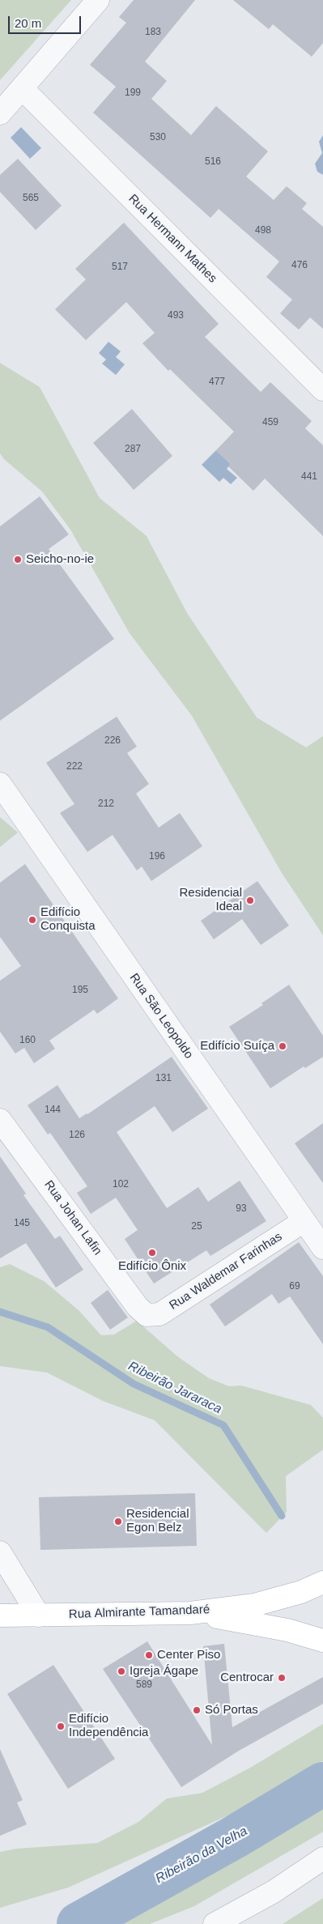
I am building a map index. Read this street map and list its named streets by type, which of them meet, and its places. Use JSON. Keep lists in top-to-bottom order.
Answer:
{
  "streets": {
    "main road": ["Rua Almirante Tamandaré"],
    "street": [
      "Rua Hermann Mathes",
      "Rua São Leopoldo",
      "Rua Johan Lafin",
      "Rua Waldemar Farinhas"
    ]
  },
  "crossings": [
    ["Rua São Leopoldo", "Rua Waldemar Farinhas"],
    ["Rua Johan Lafin", "Rua Waldemar Farinhas"]
  ],
  "water": ["Ribeirão Jararaca", "Ribeirão da Velha"],
  "places": [
    "Seicho-no-ie",
    "Residencial Ideal",
    "Edifício Conquista",
    "Edifício Suíça",
    "Edifício Ônix",
    "Residencial Egon Belz",
    "Center Piso",
    "Igreja Ágape",
    "Centrocar",
    "Só Portas",
    "Edifício Independência"
  ],
  "house_numbers": [
    "183",
    "199",
    "530",
    "516",
    "565",
    "498",
    "476",
    "517",
    "493",
    "477",
    "459",
    "287",
    "441",
    "226",
    "222",
    "212",
    "196",
    "195",
    "160",
    "131",
    "144",
    "126",
    "102",
    "93",
    "145",
    "25",
    "69",
    "589"
  ],
  "scale_bar": "20 m"
}
